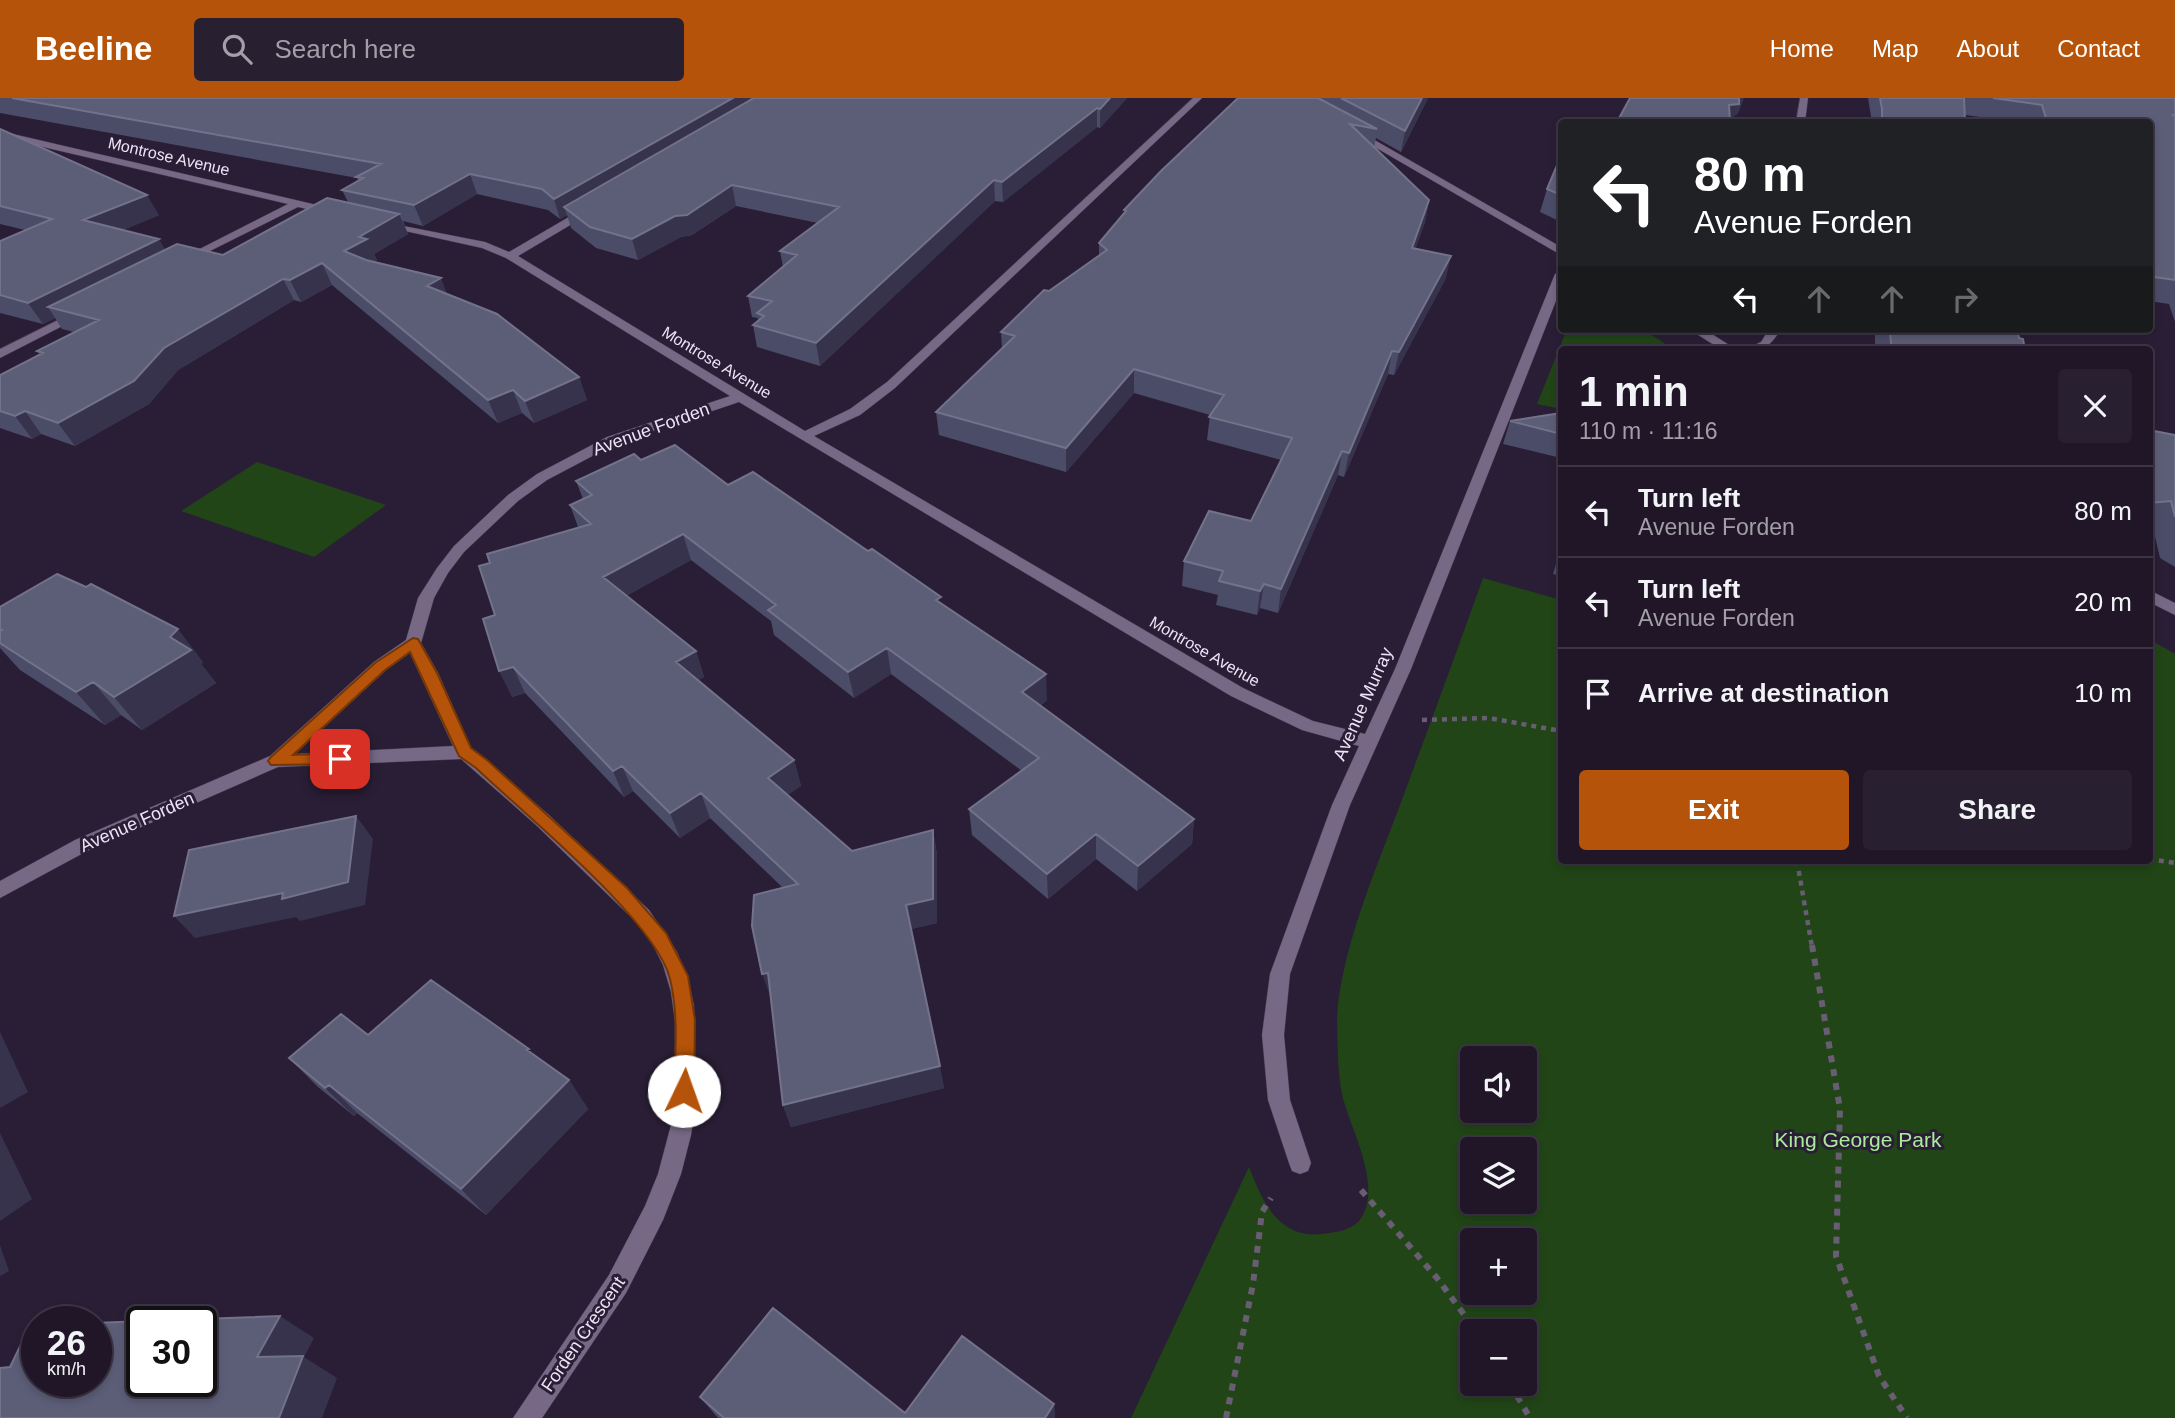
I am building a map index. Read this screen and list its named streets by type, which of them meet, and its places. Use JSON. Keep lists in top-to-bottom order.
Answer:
{
  "streets": {
    "street": [
      "Montrose Avenue",
      "Avenue Forden",
      "Avenue Murray",
      "Forden Crescent"
    ]
  },
  "crossings": [
    ["Montrose Avenue", "Avenue Forden"],
    ["Montrose Avenue", "Avenue Murray"],
    ["Avenue Forden", "Forden Crescent"]
  ],
  "parks": ["King George Park"],
  "page": {
    "header": "Beeline",
    "search": "Search here",
    "nav": [
      "Home",
      "Map",
      "About",
      "Contact"
    ],
    "turn": ["80 m", "Avenue Forden"],
    "heading": ["1 min", "110 m · 11:16"],
    "list": [
      {
        "name": "Turn left",
        "note": "Avenue Forden",
        "value": "80 m"
      },
      {
        "name": "Turn left",
        "note": "Avenue Forden",
        "value": "20 m"
      },
      {
        "name": "Arrive at destination",
        "value": "10 m"
      }
    ],
    "buttons": ["Exit", "Share"],
    "map_buttons": ["+", "−"],
    "speed": "26 km/h",
    "limit": "30"
  }
}
